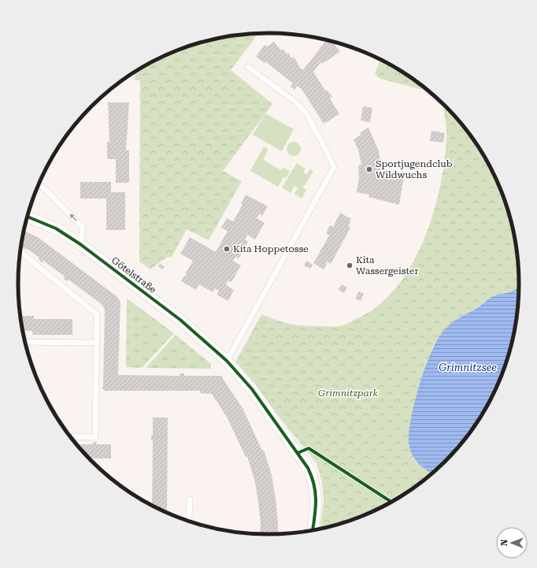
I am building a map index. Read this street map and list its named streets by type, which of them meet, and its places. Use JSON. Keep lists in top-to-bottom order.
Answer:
{
  "streets": {
    "street": ["Götelstraße"]
  },
  "water": ["Grimnitzsee"],
  "parks": ["Grimnitzpark"],
  "places": ["Sportjugendclub Wildwuchs", "Kita Hoppetosse", "Kita Wassergeister"],
  "north": "left"
}
